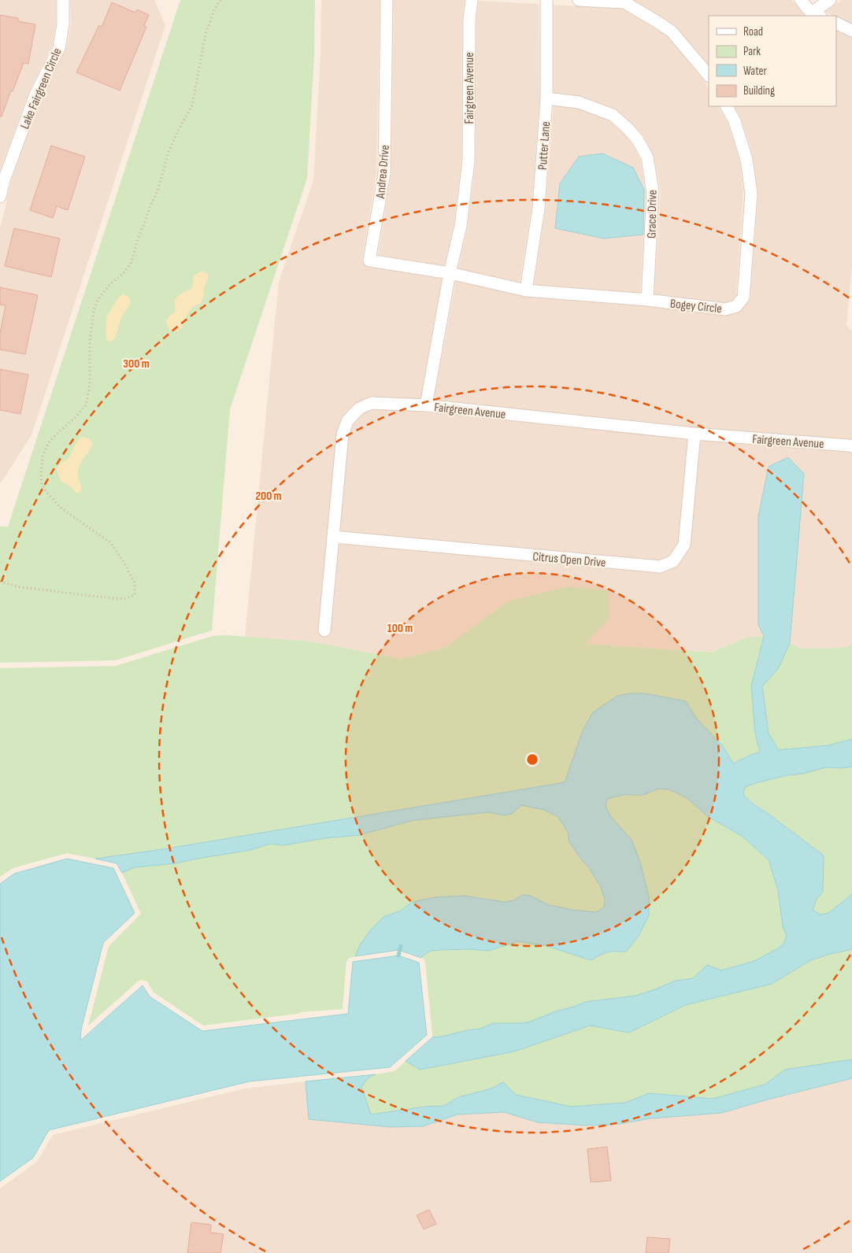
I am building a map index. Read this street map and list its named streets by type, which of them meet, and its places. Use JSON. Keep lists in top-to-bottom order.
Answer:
{
  "streets": {
    "street": [
      "Lake Fairgreen Circle",
      "Fairgreen Avenue",
      "Putter Lane",
      "Andrea Drive",
      "Grace Drive",
      "Bogey Circle",
      "Citrus Open Drive"
    ]
  },
  "crossings": [
    ["Fairgreen Avenue", "Andrea Drive"],
    ["Fairgreen Avenue", "Bogey Circle"],
    ["Fairgreen Avenue", "Citrus Open Drive"],
    ["Putter Lane", "Grace Drive"],
    ["Putter Lane", "Bogey Circle"],
    ["Andrea Drive", "Bogey Circle"],
    ["Grace Drive", "Bogey Circle"]
  ],
  "legend": [
    "Road",
    "Park",
    "Water",
    "Building"
  ],
  "rings": ["300 m", "200 m", "100 m"]
}
